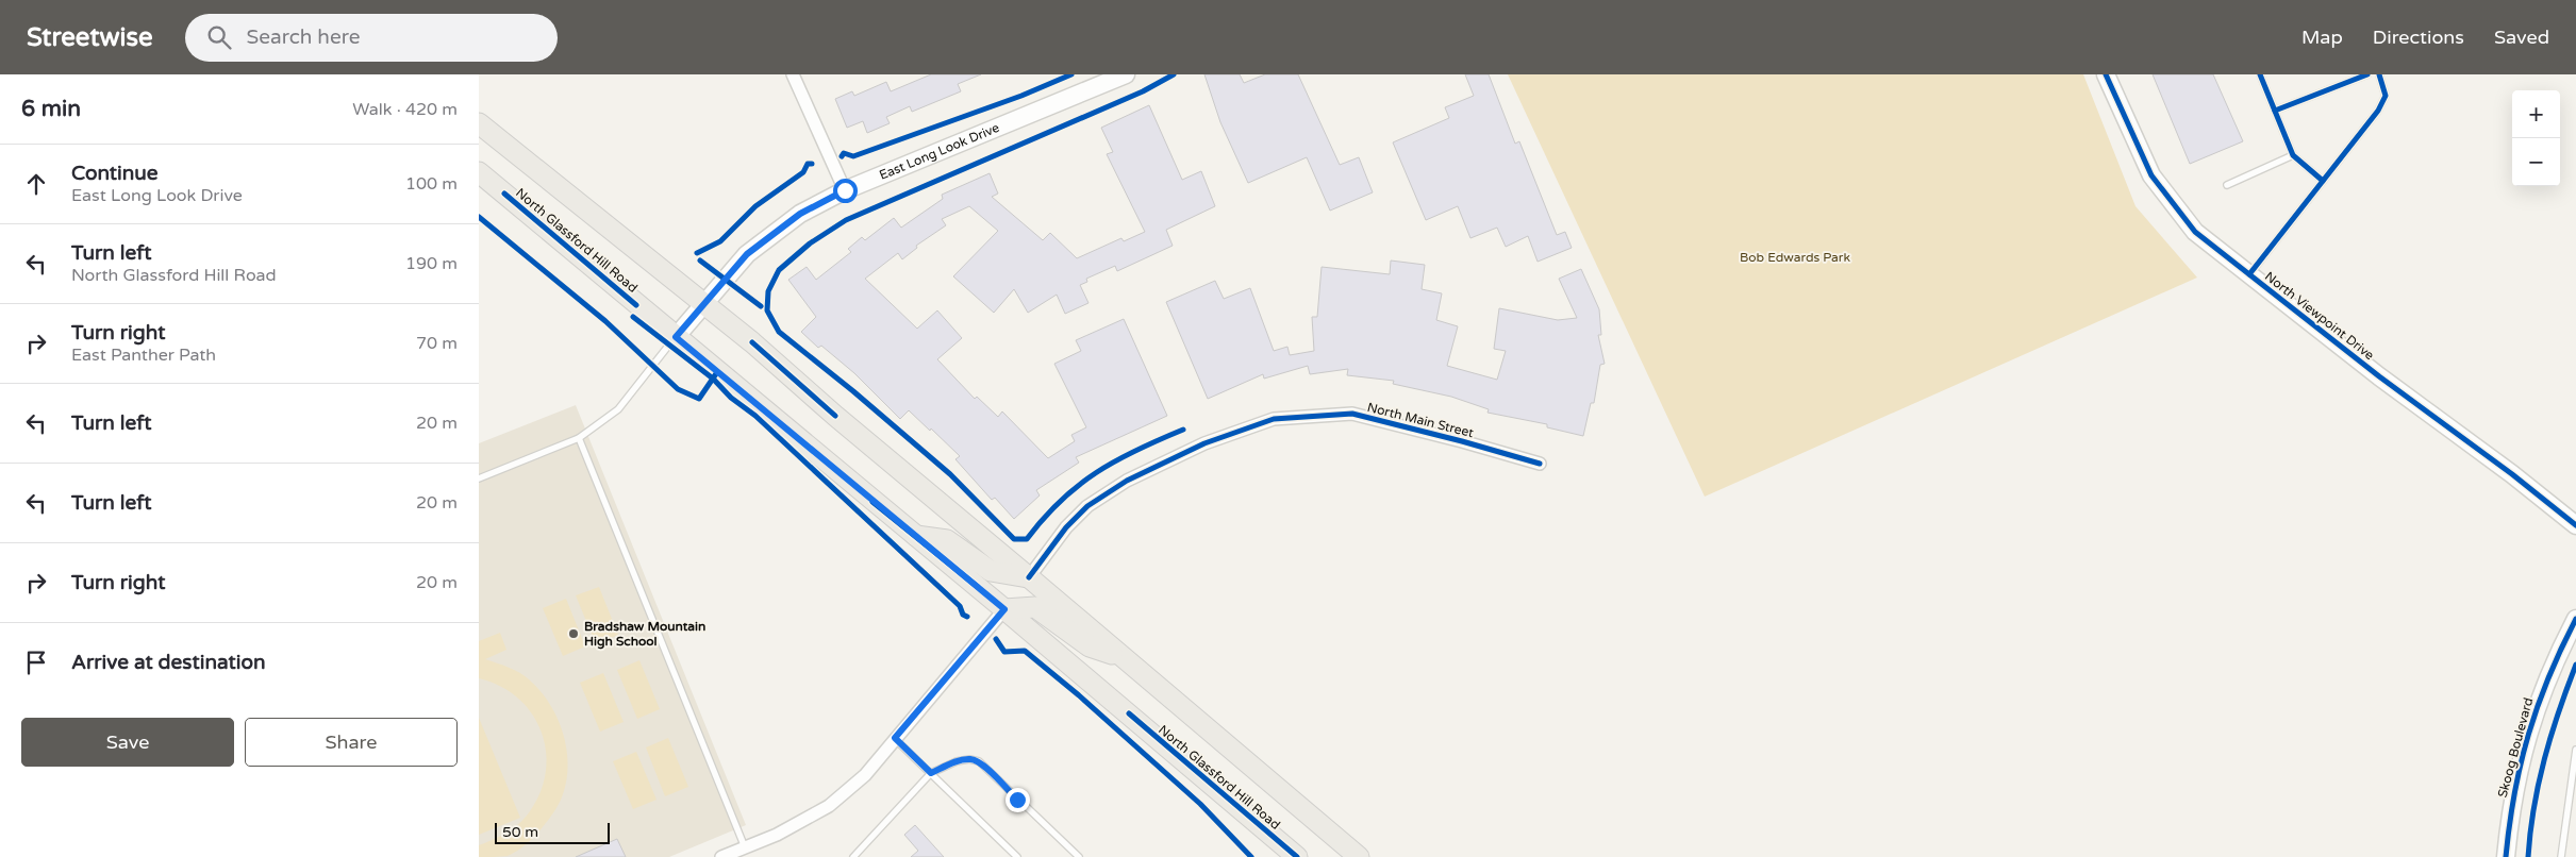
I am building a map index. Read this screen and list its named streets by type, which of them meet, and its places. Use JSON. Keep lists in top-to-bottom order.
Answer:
{
  "streets": {
    "main road": ["North Glassford Hill Road"],
    "street": [
      "East Long Look Drive",
      "North Viewpoint Drive",
      "North Main Street",
      "Skoog Boulevard"
    ]
  },
  "crossings": [
    ["East Long Look Drive", "North Glassford Hill Road"]
  ],
  "parks": ["Bob Edwards Park"],
  "places": ["Bradshaw Mountain High School"],
  "scale_bar": "50 m",
  "page": {
    "header": "Streetwise",
    "search": "Search here",
    "nav": ["Map", "Directions", "Saved"],
    "heading": ["6 min", "Walk · 420 m"],
    "map_buttons": ["+", "−"],
    "list": [
      ["Continue", "East Long Look Drive", "100 m"],
      ["Turn left", "North Glassford Hill Road", "190 m"],
      ["Turn right", "East Panther Path", "70 m"],
      ["Turn left", "20 m"],
      ["Turn left", "20 m"],
      ["Turn right", "20 m"],
      "Arrive at destination"
    ],
    "buttons": ["Save", "Share"],
    "scale": "50 m"
  }
}
